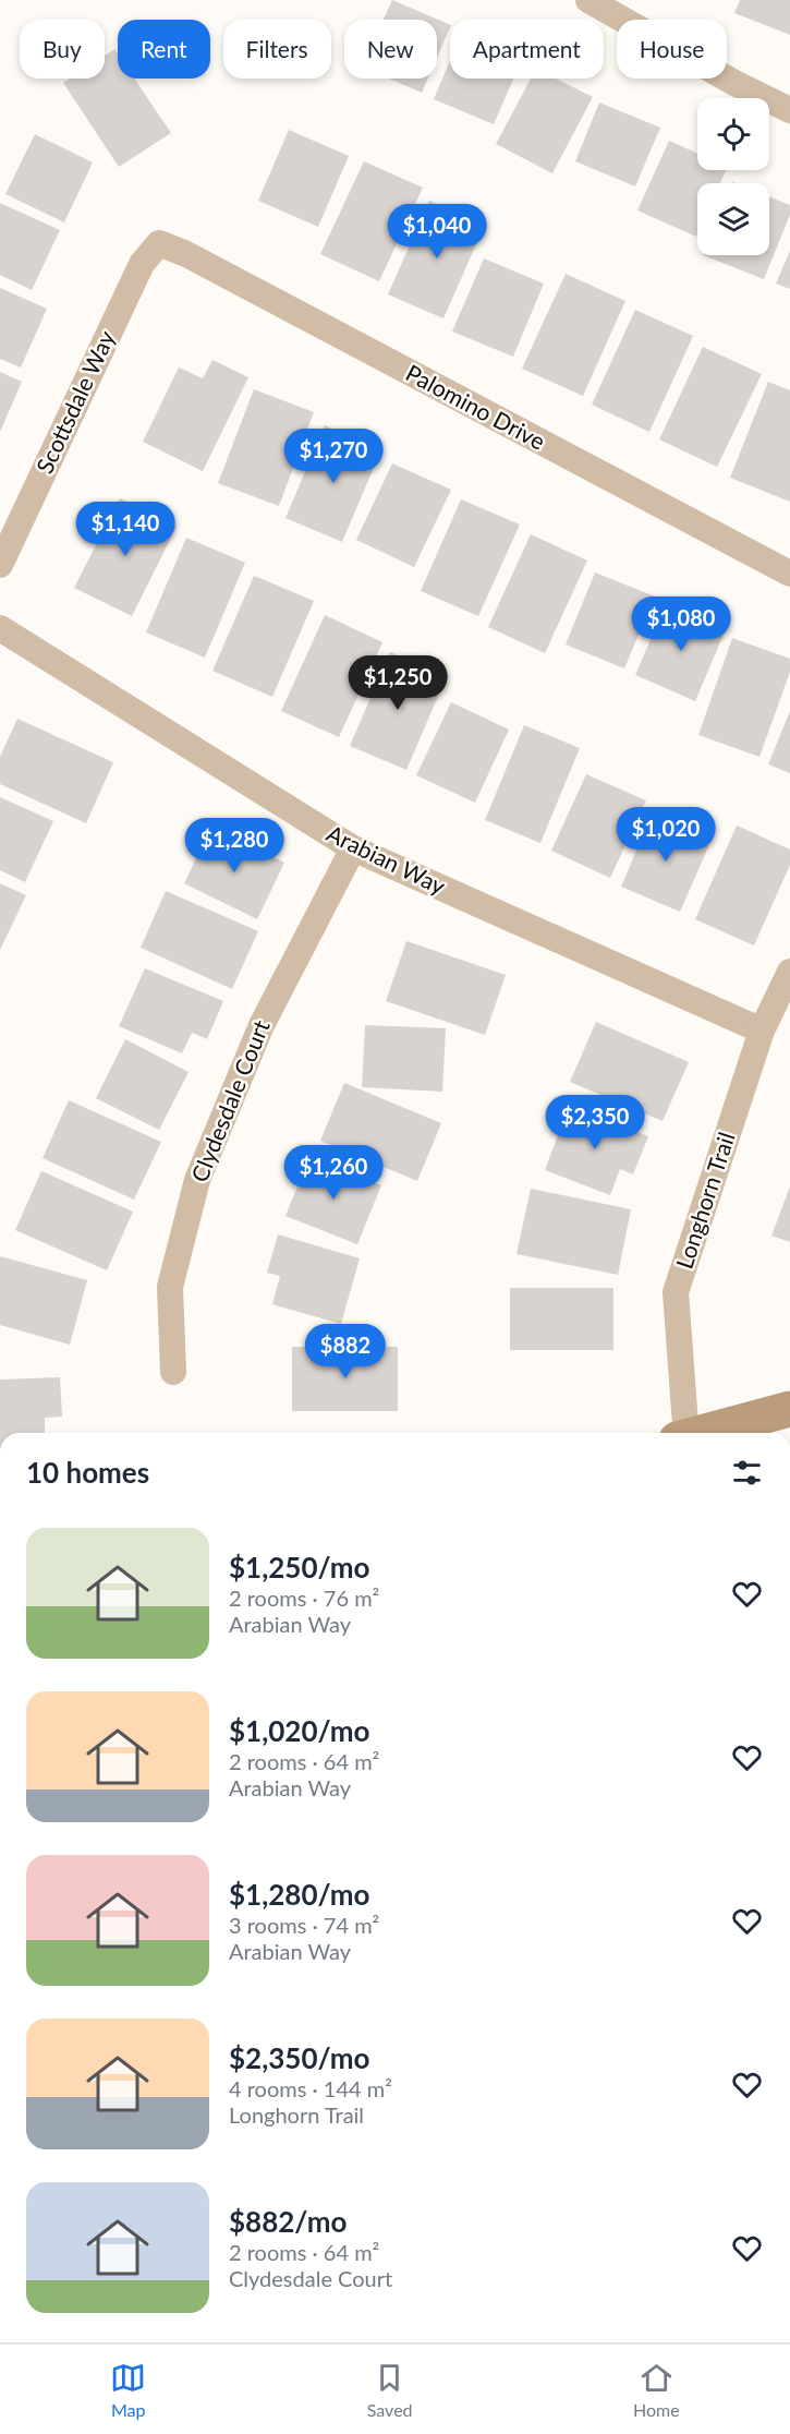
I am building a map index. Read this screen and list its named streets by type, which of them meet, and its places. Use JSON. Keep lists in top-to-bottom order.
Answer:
{
  "streets": {
    "street": [
      "Scottsdale Way",
      "Palomino Drive",
      "Arabian Way",
      "Clydesdale Court",
      "Longhorn Trail"
    ]
  },
  "crossings": [
    ["Scottsdale Way", "Palomino Drive"],
    ["Arabian Way", "Clydesdale Court"],
    ["Arabian Way", "Longhorn Trail"]
  ],
  "page": {
    "chip": [
      "Buy",
      "Rent",
      "Filters",
      "New",
      "Apartment",
      "House"
    ],
    "price": [
      "$1,040",
      "$1,270",
      "$1,140",
      "$1,080",
      "$1,250",
      "$1,020",
      "$1,280",
      "$2,350",
      "$1,260",
      "$882"
    ],
    "heading": "10 homes",
    "list": [
      {
        "name": "$1,250/mo",
        "note": "2 rooms · 76 m² · Arabian Way"
      },
      {
        "name": "$1,020/mo",
        "note": "2 rooms · 64 m² · Arabian Way"
      },
      {
        "name": "$1,280/mo",
        "note": "3 rooms · 74 m² · Arabian Way"
      },
      {
        "name": "$2,350/mo",
        "note": "4 rooms · 144 m² · Longhorn Trail"
      },
      {
        "name": "$882/mo",
        "note": "2 rooms · 64 m² · Clydesdale Court"
      }
    ],
    "tabs": ["Map", "Saved", "Home"]
  }
}
